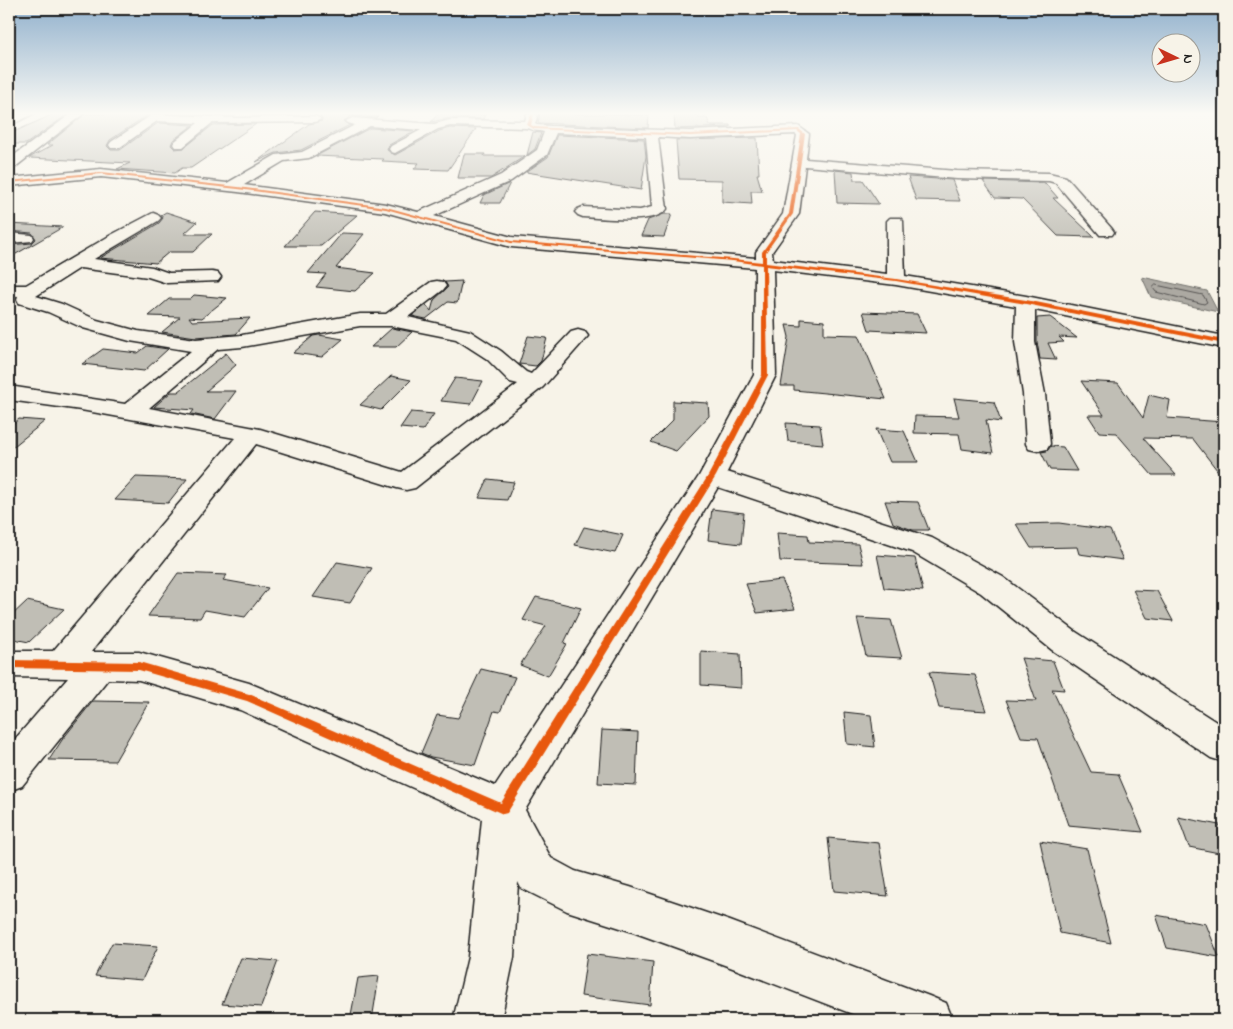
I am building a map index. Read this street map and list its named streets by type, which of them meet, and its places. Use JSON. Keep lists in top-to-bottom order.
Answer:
{
  "north": "right"
}
